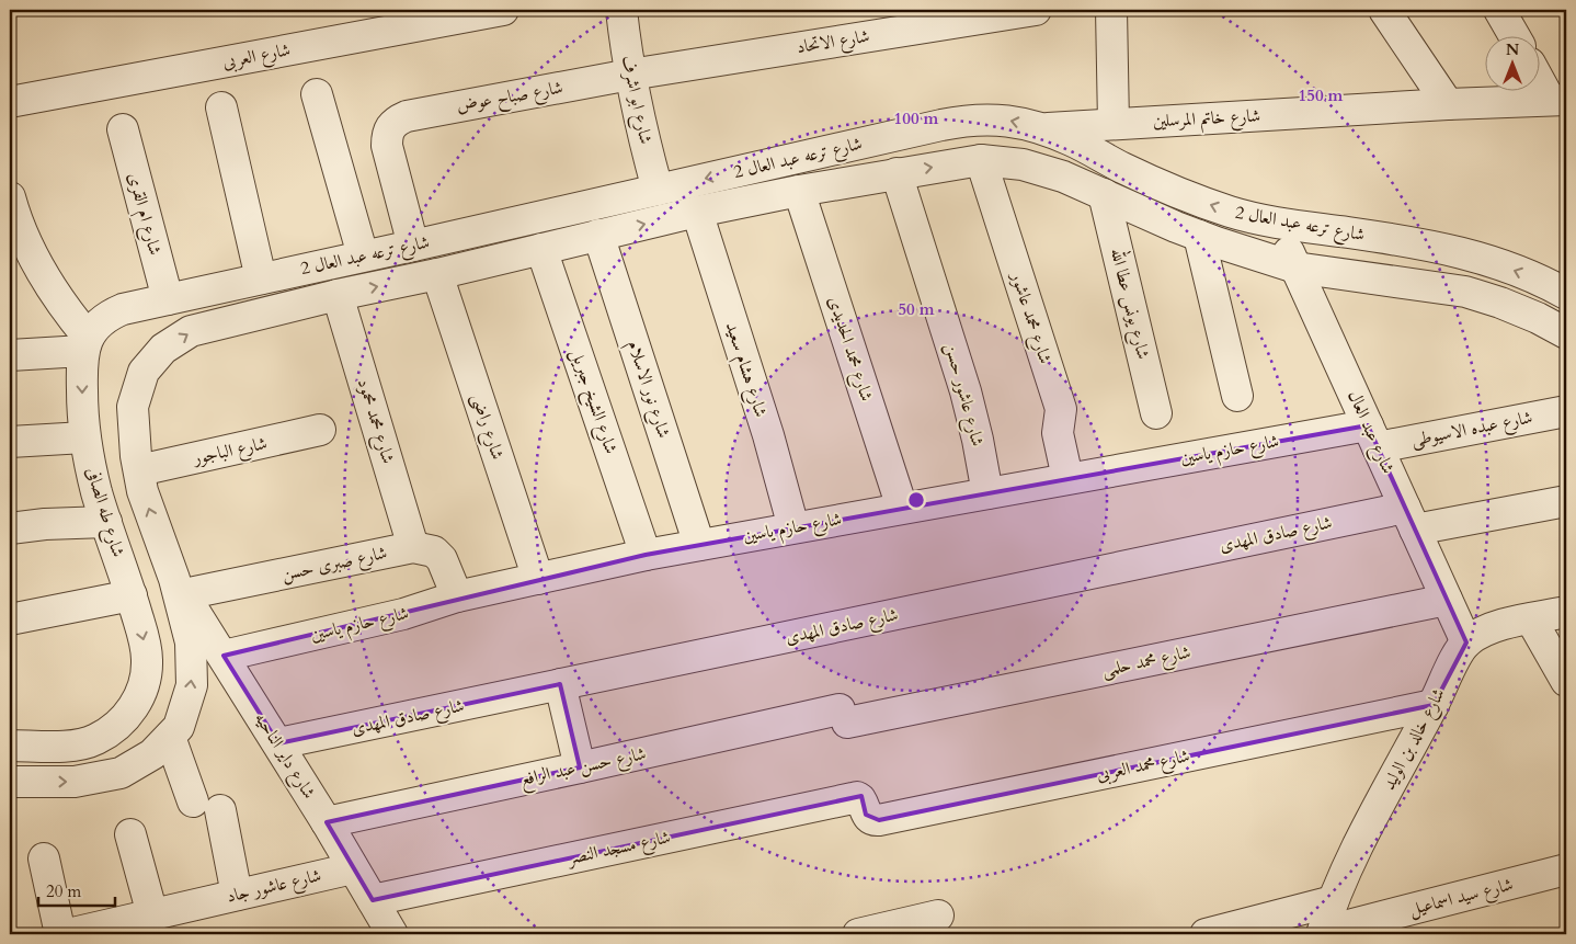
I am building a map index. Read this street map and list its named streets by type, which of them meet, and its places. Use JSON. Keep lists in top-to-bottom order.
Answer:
{
  "streets": {
    "street": [
      "شارع الاتحاد",
      "شارع العربى",
      "شارع صباح عوض",
      "شارع ابو اشرف",
      "شارع خاتم المرسلين",
      "شارع ترعه عبد العال 2",
      "شارع ام القرى",
      "شارع يونس عطا الله",
      "شارع محمد عاشور",
      "شارع محمد الحديدى",
      "شارع هشام سعيد",
      "شارع نور الاسلام",
      "شارع عاشور حسن",
      "شارع الشيخ جبريل",
      "شارع محمد محمود",
      "شارع راضى",
      "شارع عبده الاسيوطى",
      "شارع عبد العال",
      "شارع حازم ياسين",
      "شارع الباجور",
      "شارع طه الصافى",
      "شارع صادق المهدى",
      "شارع صبرى حسن",
      "شارع محمد حلمى",
      "شارع خالد بن الوليد",
      "شارع داير الناحيه",
      "شارع محمد العربى",
      "شارع حسن عبد الرافع",
      "شارع مسجد النصر",
      "شارع عاشور جاد",
      "شارع سيد اسماعيل"
    ]
  },
  "crossings": [
    ["شارع الاتحاد", "شارع صباح عوض"],
    ["شارع الاتحاد", "شارع ابو اشرف"],
    ["شارع صباح عوض", "شارع ابو اشرف"],
    ["شارع صباح عوض", "شارع ترعه عبد العال 2"],
    ["شارع ابو اشرف", "شارع ترعه عبد العال 2"],
    ["شارع خاتم المرسلين", "شارع ترعه عبد العال 2"],
    ["شارع ترعه عبد العال 2", "شارع ام القرى"],
    ["شارع ترعه عبد العال 2", "شارع يونس عطا الله"],
    ["شارع ترعه عبد العال 2", "شارع محمد عاشور"],
    ["شارع ترعه عبد العال 2", "شارع محمد الحديدى"],
    ["شارع ترعه عبد العال 2", "شارع هشام سعيد"],
    ["شارع ترعه عبد العال 2", "شارع نور الاسلام"],
    ["شارع ترعه عبد العال 2", "شارع عاشور حسن"],
    ["شارع ترعه عبد العال 2", "شارع الشيخ جبريل"],
    ["شارع ترعه عبد العال 2", "شارع محمد محمود"],
    ["شارع ترعه عبد العال 2", "شارع راضى"],
    ["شارع ترعه عبد العال 2", "شارع عبد العال"],
    ["شارع ترعه عبد العال 2", "شارع الباجور"],
    ["شارع ترعه عبد العال 2", "شارع طه الصافى"],
    ["شارع محمد عاشور", "شارع حازم ياسين"],
    ["شارع محمد الحديدى", "شارع حازم ياسين"],
    ["شارع هشام سعيد", "شارع حازم ياسين"],
    ["شارع نور الاسلام", "شارع حازم ياسين"],
    ["شارع عاشور حسن", "شارع حازم ياسين"],
    ["شارع الشيخ جبريل", "شارع حازم ياسين"],
    ["شارع محمد محمود", "شارع صبرى حسن"],
    ["شارع راضى", "شارع حازم ياسين"],
    ["شارع عبده الاسيوطى", "شارع عبد العال"],
    ["شارع عبده الاسيوطى", "شارع حازم ياسين"],
    ["شارع عبد العال", "شارع حازم ياسين"],
    ["شارع عبد العال", "شارع صادق المهدى"],
    ["شارع عبد العال", "شارع محمد حلمى"],
    ["شارع عبد العال", "شارع خالد بن الوليد"],
    ["شارع حازم ياسين", "شارع داير الناحيه"],
    ["شارع صادق المهدى", "شارع داير الناحيه"],
    ["شارع صبرى حسن", "شارع داير الناحيه"],
    ["شارع محمد حلمى", "شارع حسن عبد الرافع"],
    ["شارع خالد بن الوليد", "شارع محمد العربى"],
    ["شارع خالد بن الوليد", "شارع سيد اسماعيل"],
    ["شارع داير الناحيه", "شارع حسن عبد الرافع"],
    ["شارع داير الناحيه", "شارع مسجد النصر"],
    ["شارع داير الناحيه", "شارع عاشور جاد"],
    ["شارع محمد العربى", "شارع مسجد النصر"]
  ],
  "scale_bar": "20 m",
  "north": "top",
  "rings": ["150 m", "100 m", "50 m"]
}
